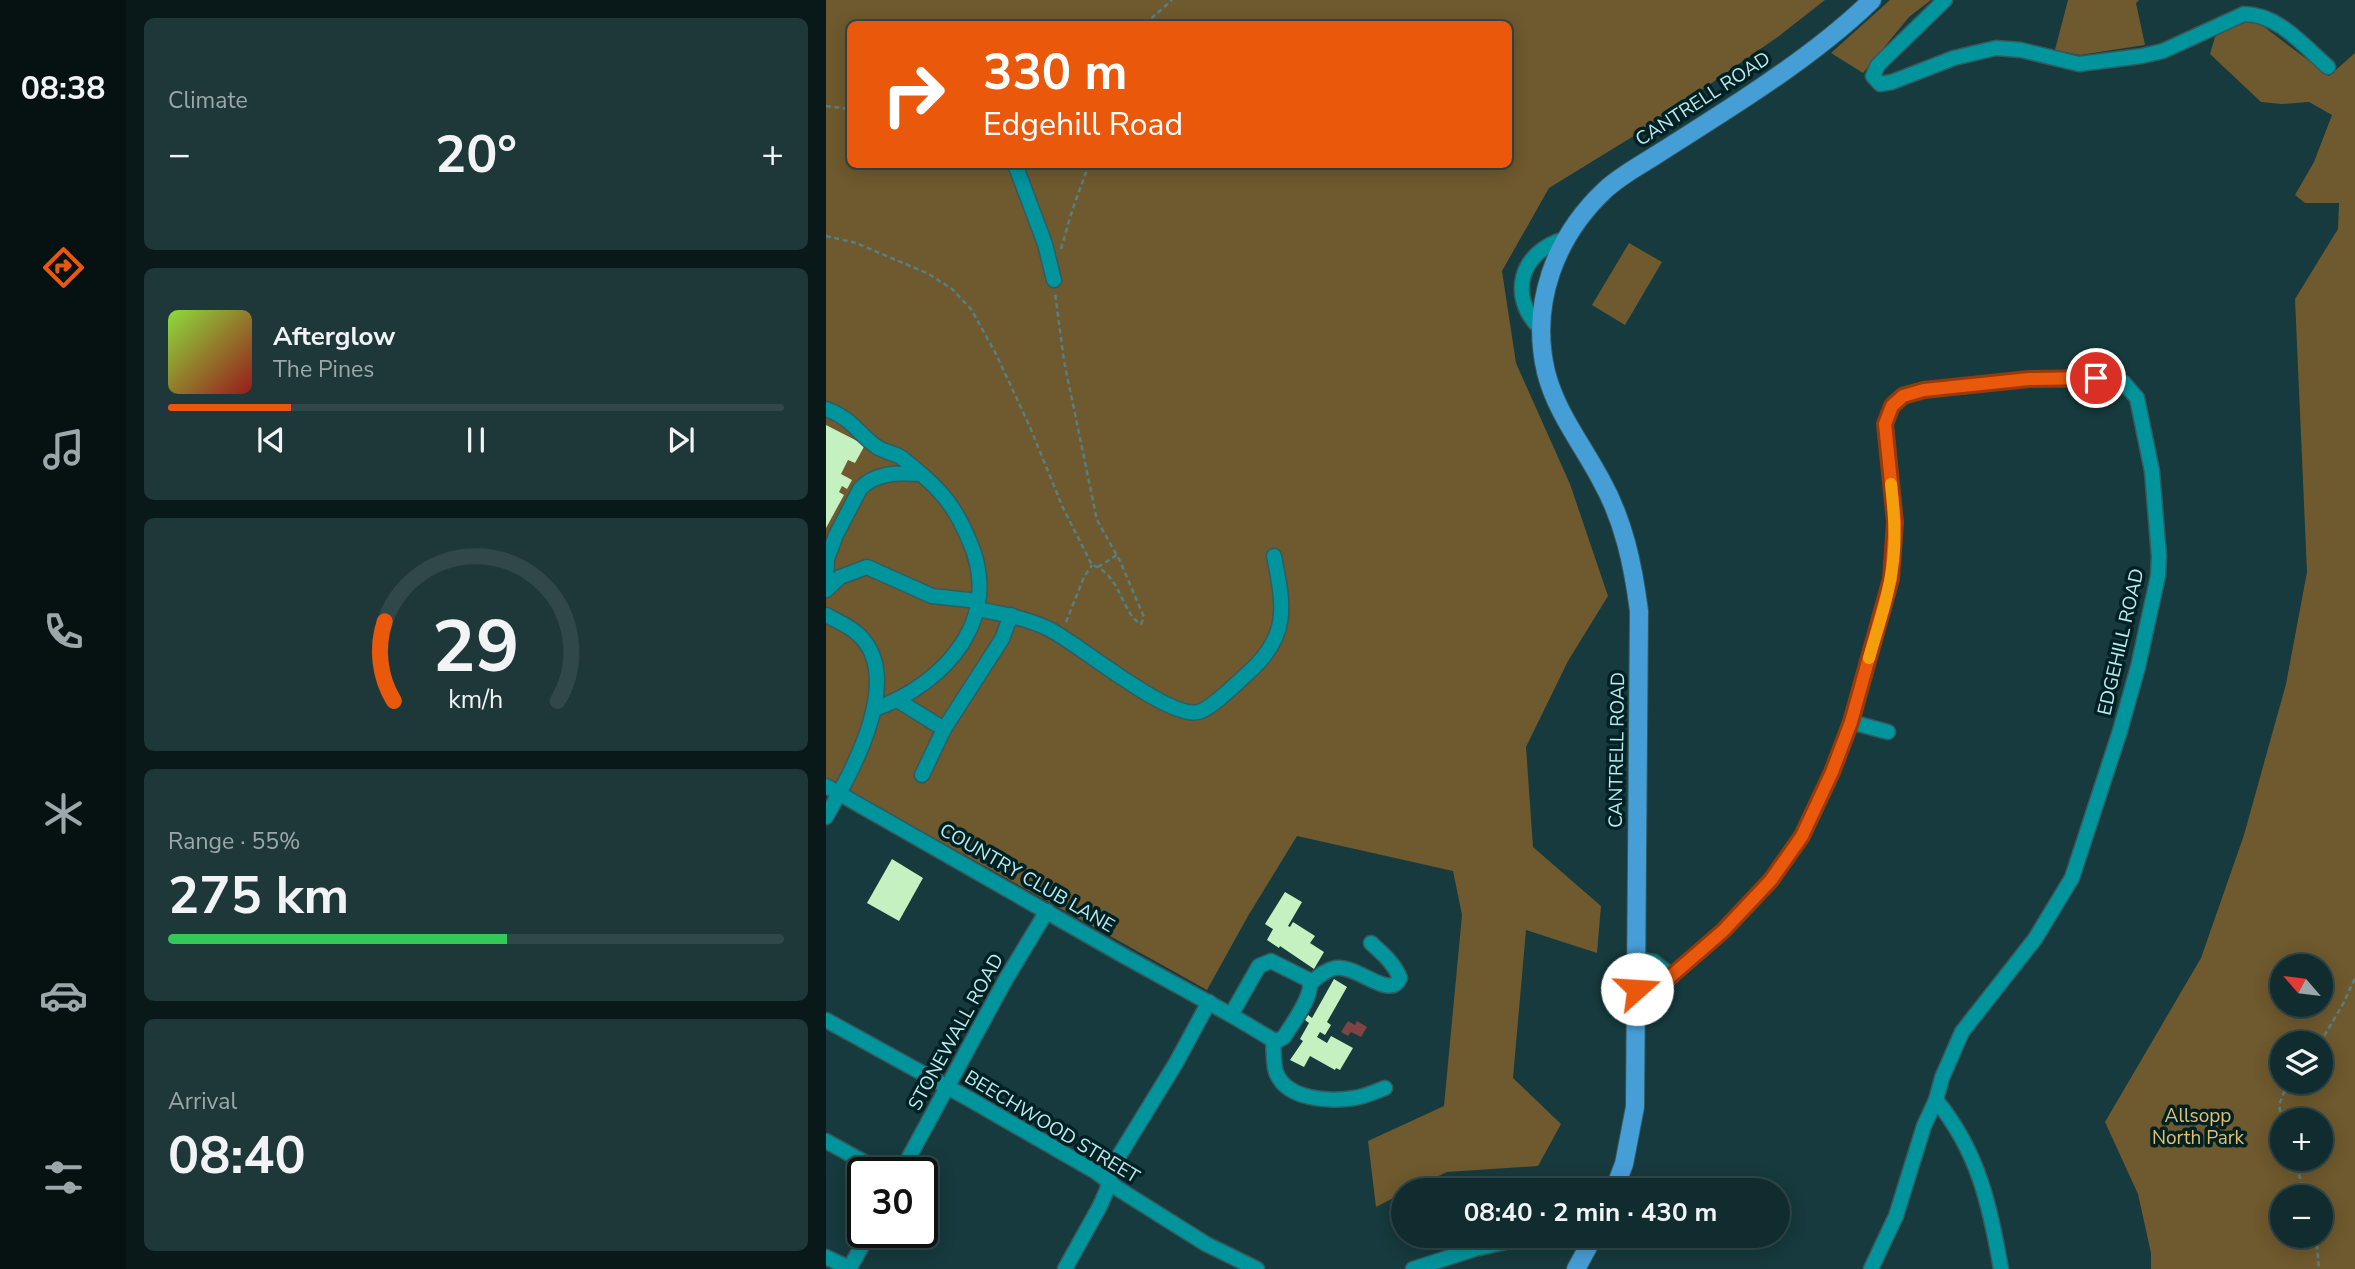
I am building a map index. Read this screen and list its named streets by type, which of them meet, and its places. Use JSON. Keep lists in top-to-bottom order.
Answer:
{
  "streets": {
    "main road": ["CANTRELL ROAD"],
    "street": [
      "EDGEHILL ROAD",
      "COUNTRY CLUB LANE",
      "STONEWALL ROAD",
      "BEECHWOOD STREET"
    ]
  },
  "crossings": [
    ["CANTRELL ROAD", "EDGEHILL ROAD"],
    ["COUNTRY CLUB LANE", "STONEWALL ROAD"],
    ["STONEWALL ROAD", "BEECHWOOD STREET"]
  ],
  "parks": ["Allsopp North Park"],
  "north": "top left",
  "page": {
    "tabs": "08:38",
    "tile": [
      "Climate",
      ["Range · 55%", "275 km"],
      ["Arrival", "08:40"]
    ],
    "turn": ["330 m", "Edgehill Road"],
    "heat": ["−", "20°", "+"],
    "song": ["Afterglow", "The Pines"],
    "map_buttons": ["+", "−"],
    "limit": "30",
    "trip": "08:40 · 2 min · 430 m",
    "gauge": ["29", "km/h"]
  }
}
